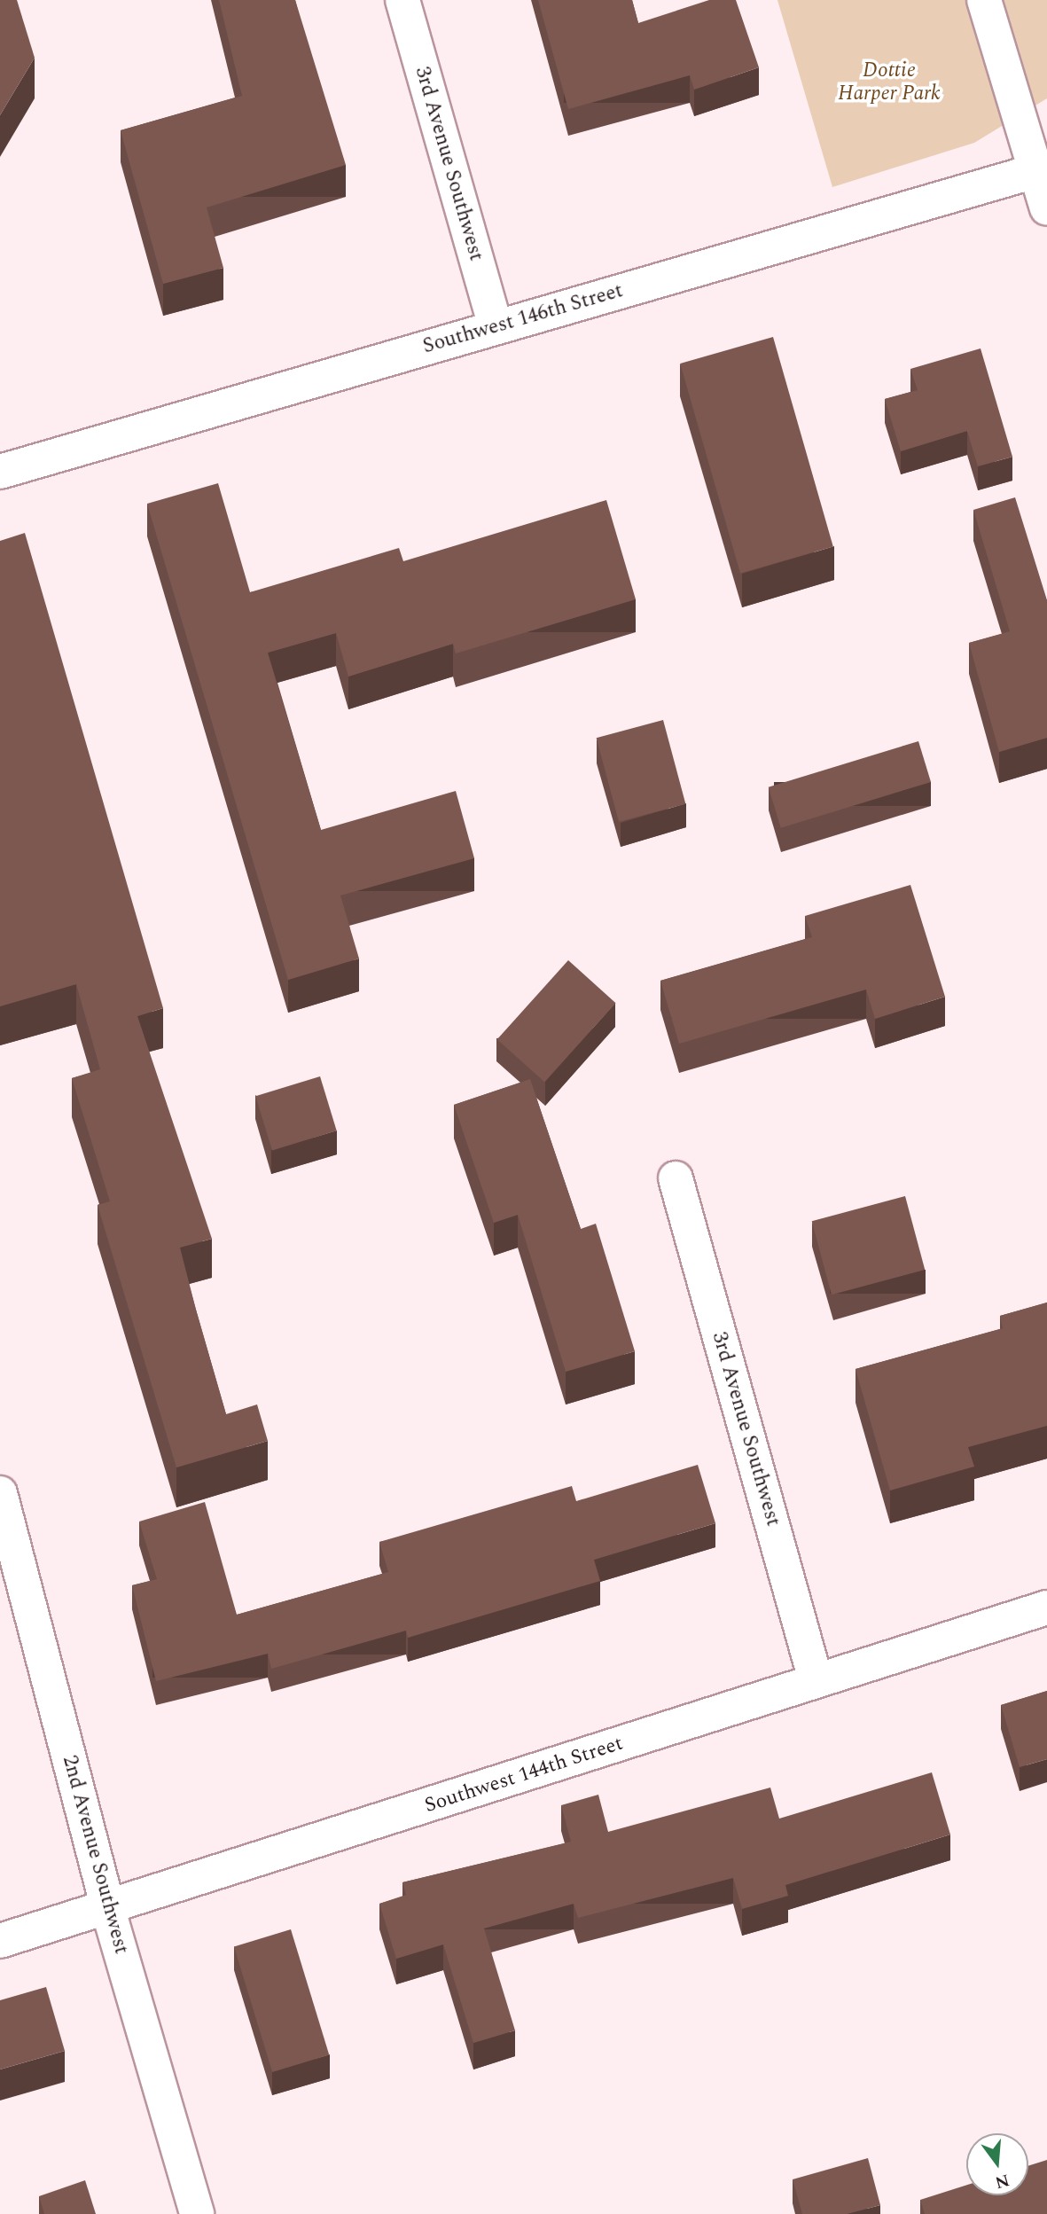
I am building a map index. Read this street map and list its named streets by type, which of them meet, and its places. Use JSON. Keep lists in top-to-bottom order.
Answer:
{
  "streets": {
    "street": [
      "3rd Avenue Southwest",
      "Southwest 146th Street",
      "Southwest 144th Street",
      "2nd Avenue Southwest"
    ]
  },
  "crossings": [
    ["3rd Avenue Southwest", "Southwest 146th Street"],
    ["3rd Avenue Southwest", "Southwest 144th Street"],
    ["Southwest 144th Street", "2nd Avenue Southwest"]
  ],
  "parks": ["Dottie Harper Park"],
  "north": "bottom"
}
